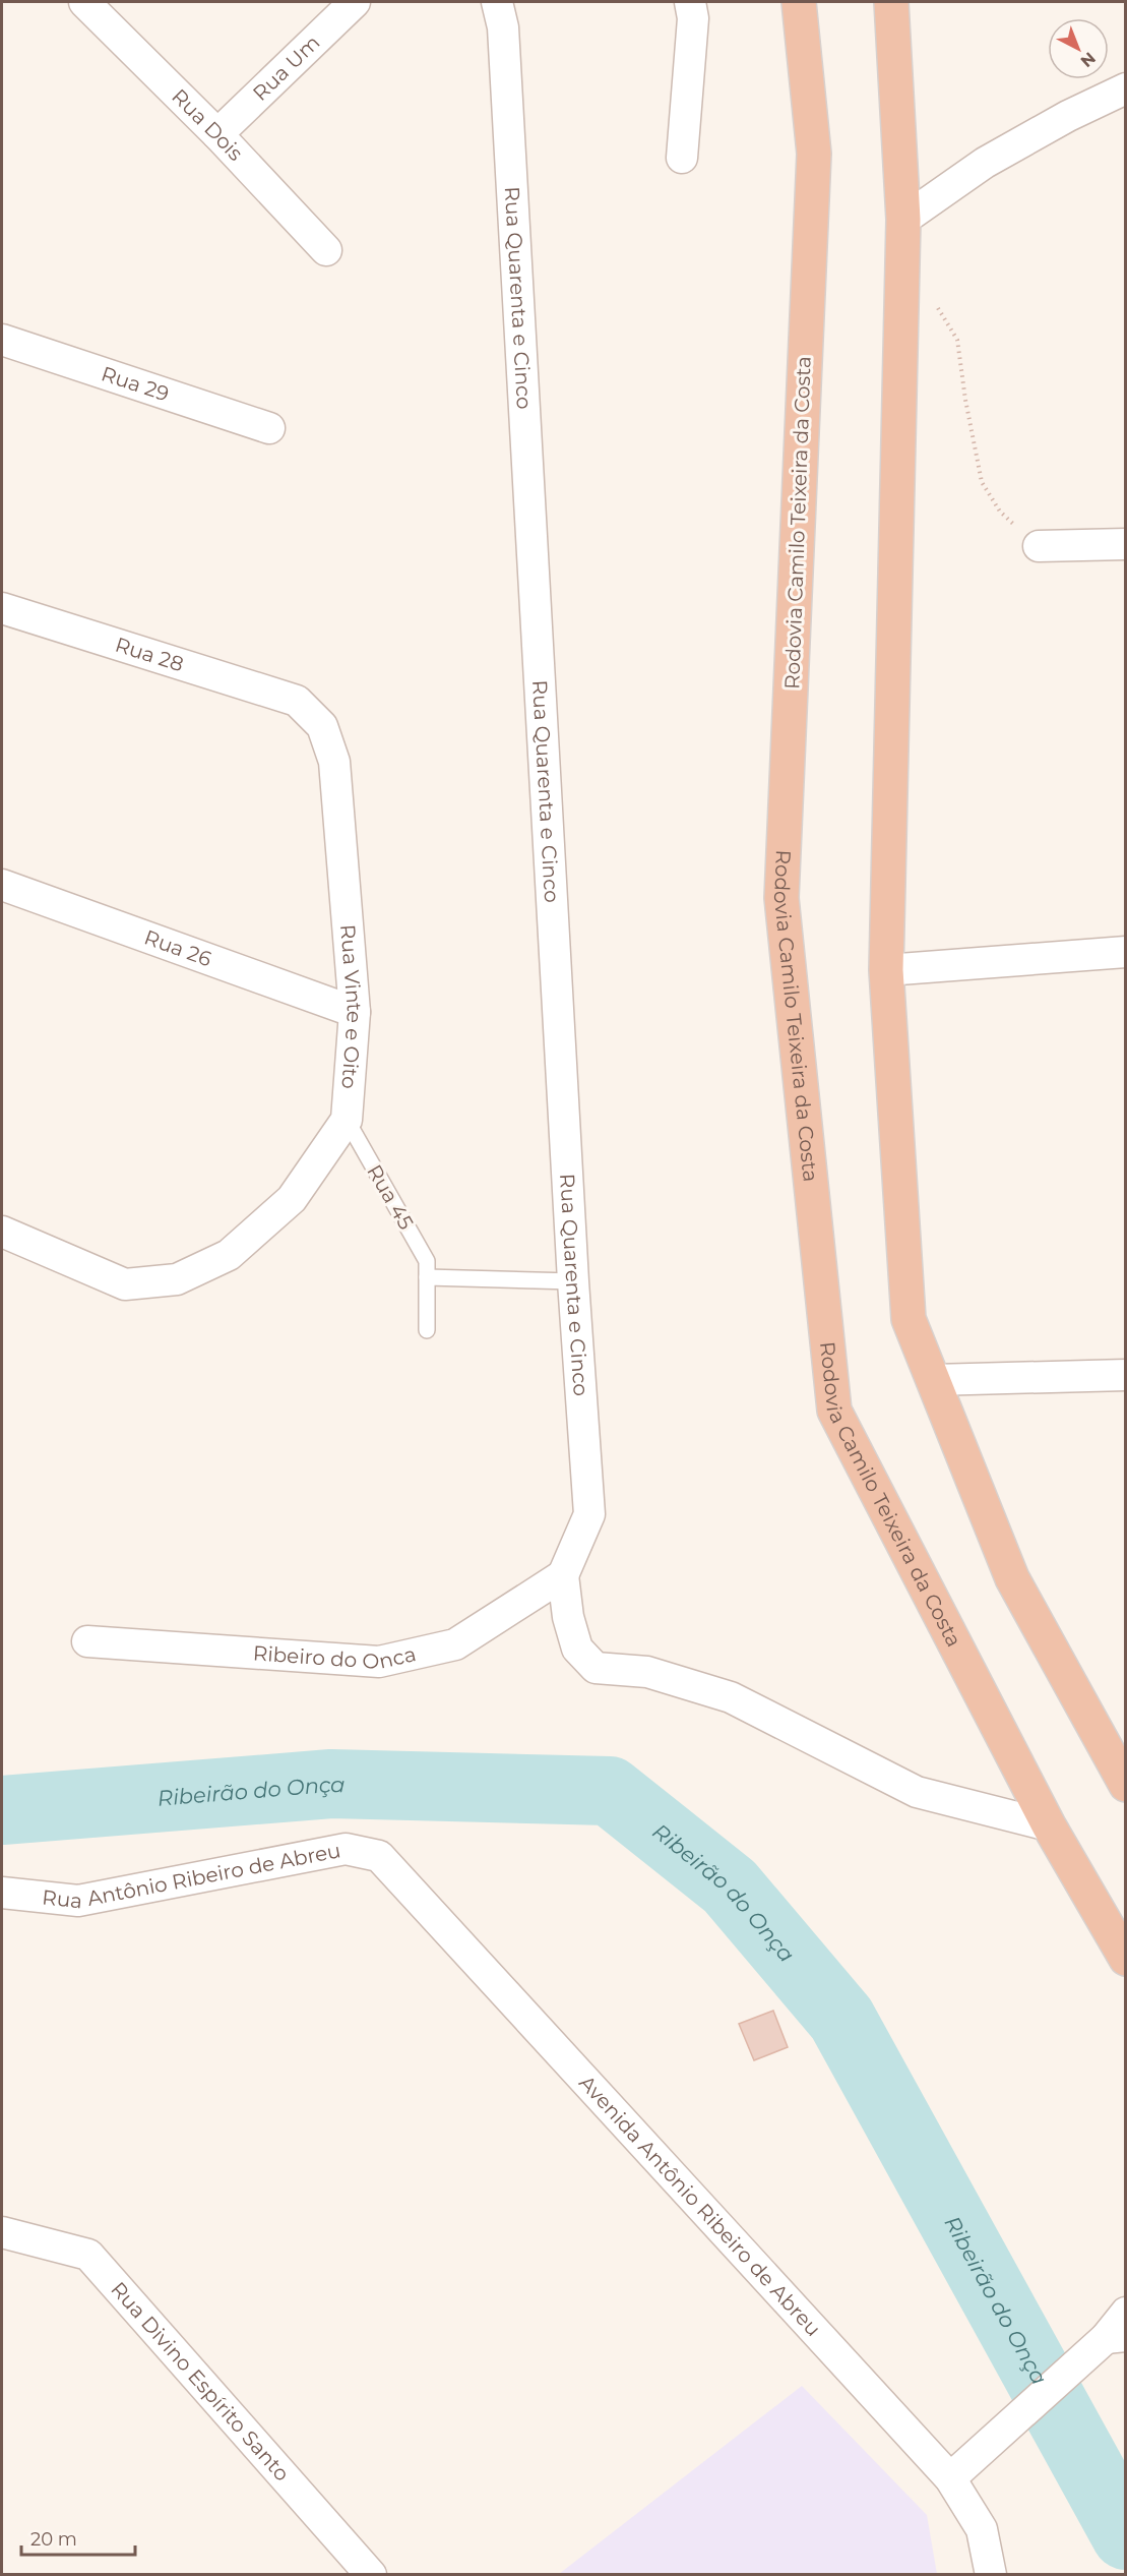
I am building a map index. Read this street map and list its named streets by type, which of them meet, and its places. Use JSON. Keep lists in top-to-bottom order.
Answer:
{
  "streets": {
    "highway": ["Rodovia Camilo Teixeira da Costa"],
    "street": [
      "Rua Um",
      "Rua Dois",
      "Rua Quarenta e Cinco",
      "Rua 29",
      "Rua 28",
      "Rua 26",
      "Rua Vinte e Oito",
      "Ribeiro do Onca",
      "Rua Antônio Ribeiro de Abreu",
      "Avenida Antônio Ribeiro de Abreu",
      "Rua Divino Espírito Santo"
    ],
    "lane": ["Rua 45"]
  },
  "crossings": [
    ["Rua Um", "Rua Dois"],
    ["Rua Quarenta e Cinco", "Ribeiro do Onca"],
    ["Rua 28", "Rua Vinte e Oito"],
    ["Rua 26", "Rua Vinte e Oito"],
    ["Rua Vinte e Oito", "Rua 45"],
    ["Rua Antônio Ribeiro de Abreu", "Avenida Antônio Ribeiro de Abreu"]
  ],
  "water": ["Ribeirão do Onça"],
  "scale_bar": "20 m",
  "north": "bottom right"
}
